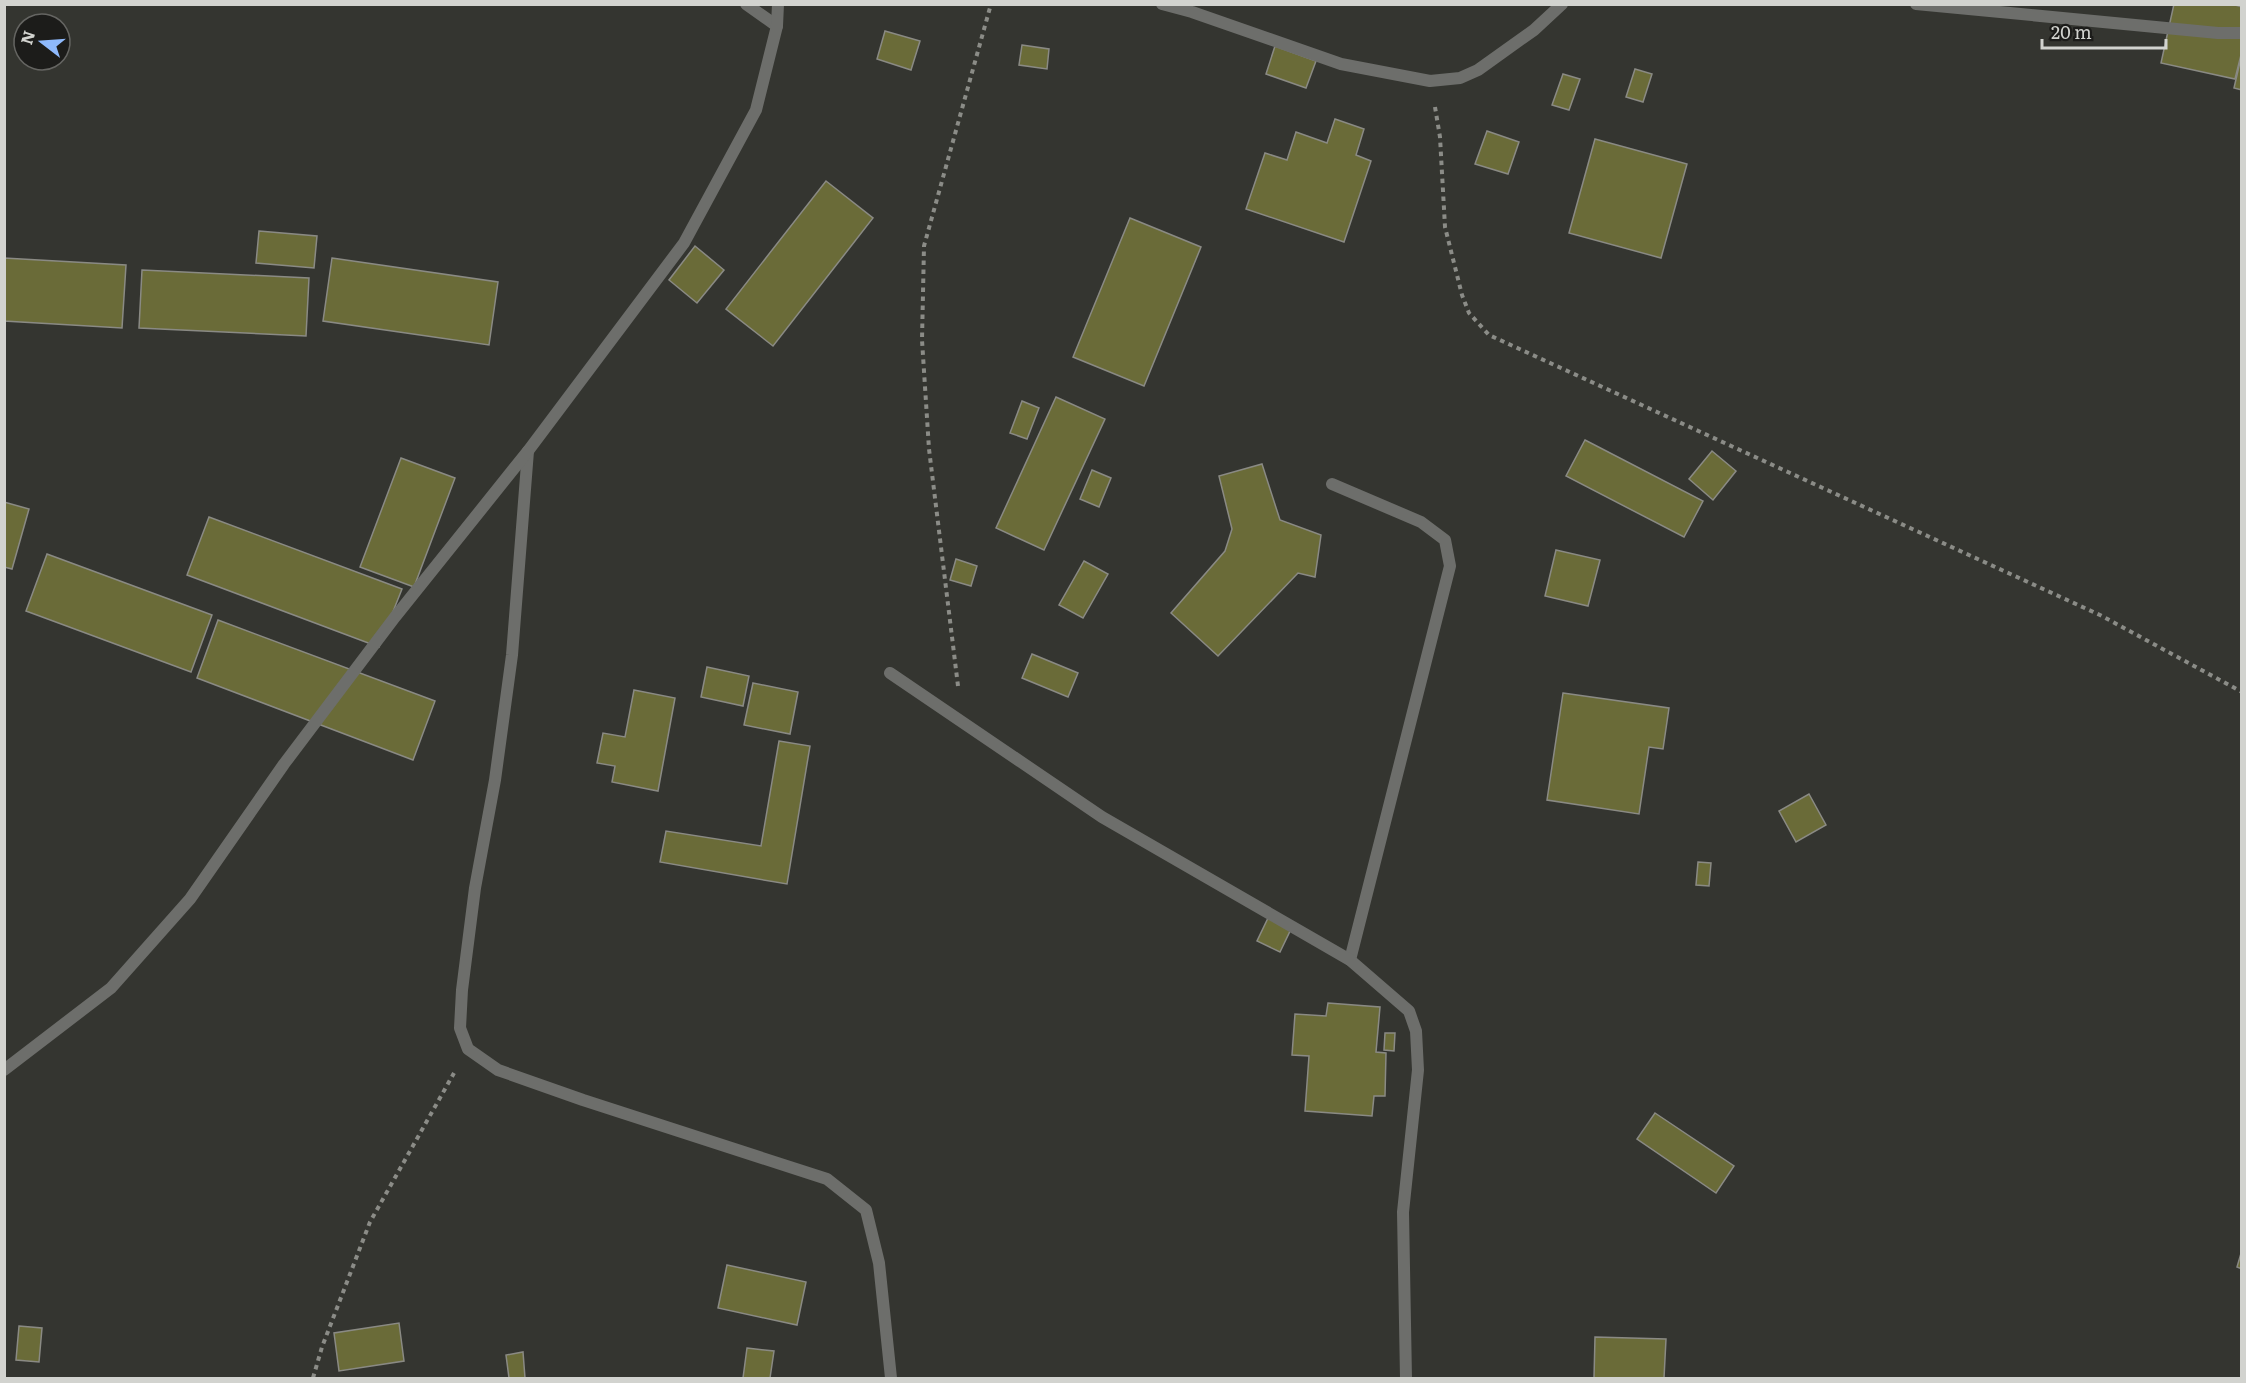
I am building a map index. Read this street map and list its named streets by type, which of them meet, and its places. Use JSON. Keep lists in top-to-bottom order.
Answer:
{
  "scale_bar": "20 m",
  "north": "left"
}
